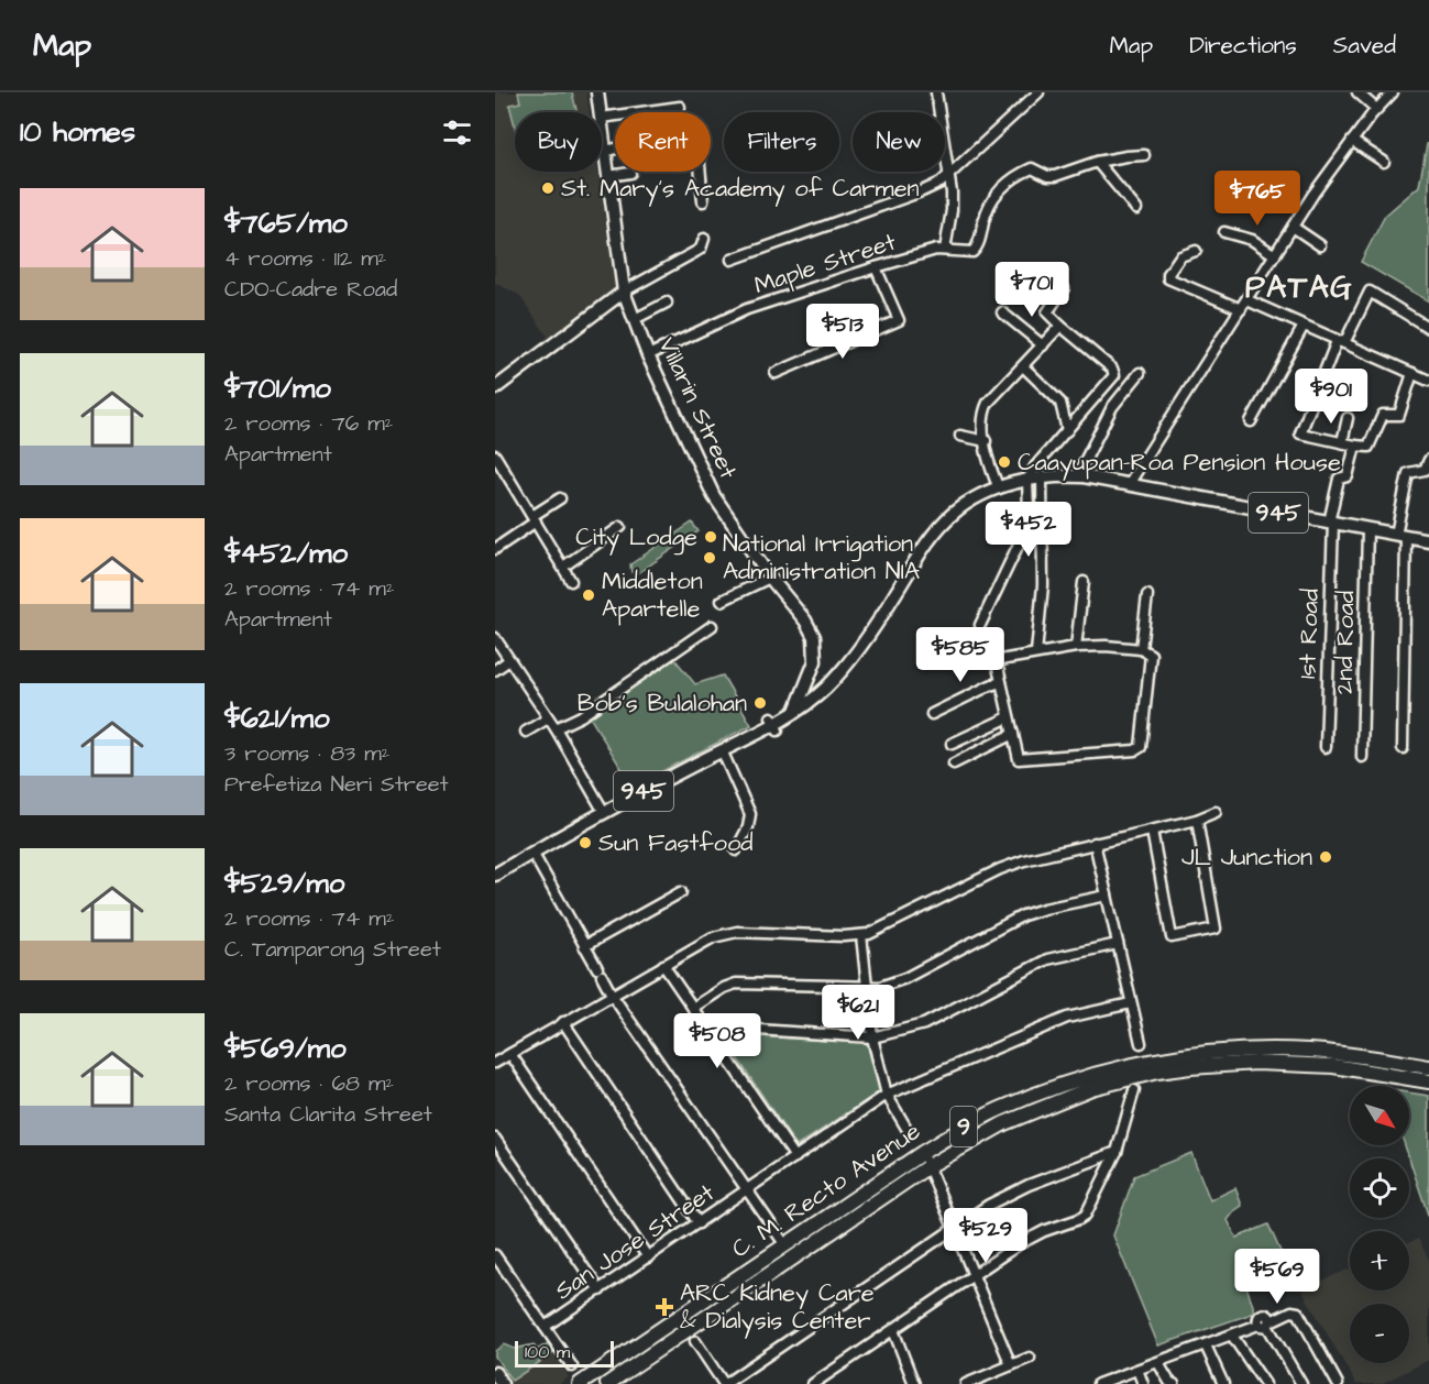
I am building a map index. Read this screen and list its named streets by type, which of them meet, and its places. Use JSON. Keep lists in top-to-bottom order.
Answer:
{
  "streets": {
    "highway": ["9", "C. M. Recto Avenue"],
    "main road": ["Villarin Street", "945"],
    "street": [
      "Maple Street",
      "1st Road",
      "2nd Road",
      "San Jose Street"
    ]
  },
  "crossings": [
    ["Maple Street", "Villarin Street"],
    ["Villarin Street", "945"],
    ["945", "1st Road"],
    ["945", "2nd Road"]
  ],
  "districts": ["PATAG"],
  "places": {
    "other": [
      "St. Mary’s Academy of Carmen",
      "Caayupan-Roa Pension House",
      "City Lodge",
      "National Irrigation Administration NIA",
      "Middleton Apartelle",
      "Bob's Bulalohan",
      "Sun Fastfood",
      "JL Junction"
    ],
    "health": ["ARC Kidney Care & Dialysis Center"]
  },
  "scale_bar": "100 m",
  "north": "bottom right",
  "page": {
    "header": "Map",
    "nav": ["Map", "Directions", "Saved"],
    "heading": "10 homes",
    "chip": [
      "Buy",
      "Rent",
      "Filters",
      "New"
    ],
    "price": [
      "$765",
      "$701",
      "$513",
      "$901",
      "$452",
      "$585",
      "$621",
      "$508",
      "$529",
      "$569"
    ],
    "list": [
      {
        "name": "$765/mo",
        "note": "4 rooms · 112 m² · CDO-Cadre Road"
      },
      {
        "name": "$701/mo",
        "note": "2 rooms · 76 m² · Apartment"
      },
      {
        "name": "$452/mo",
        "note": "2 rooms · 74 m² · Apartment"
      },
      {
        "name": "$621/mo",
        "note": "3 rooms · 83 m² · Prefetiza Neri Street"
      },
      {
        "name": "$529/mo",
        "note": "2 rooms · 74 m² · C. Tamparong Street"
      },
      {
        "name": "$569/mo",
        "note": "2 rooms · 68 m² · Santa Clarita Street"
      }
    ],
    "map_buttons": ["+", "−"],
    "scale": "100 m"
  }
}
